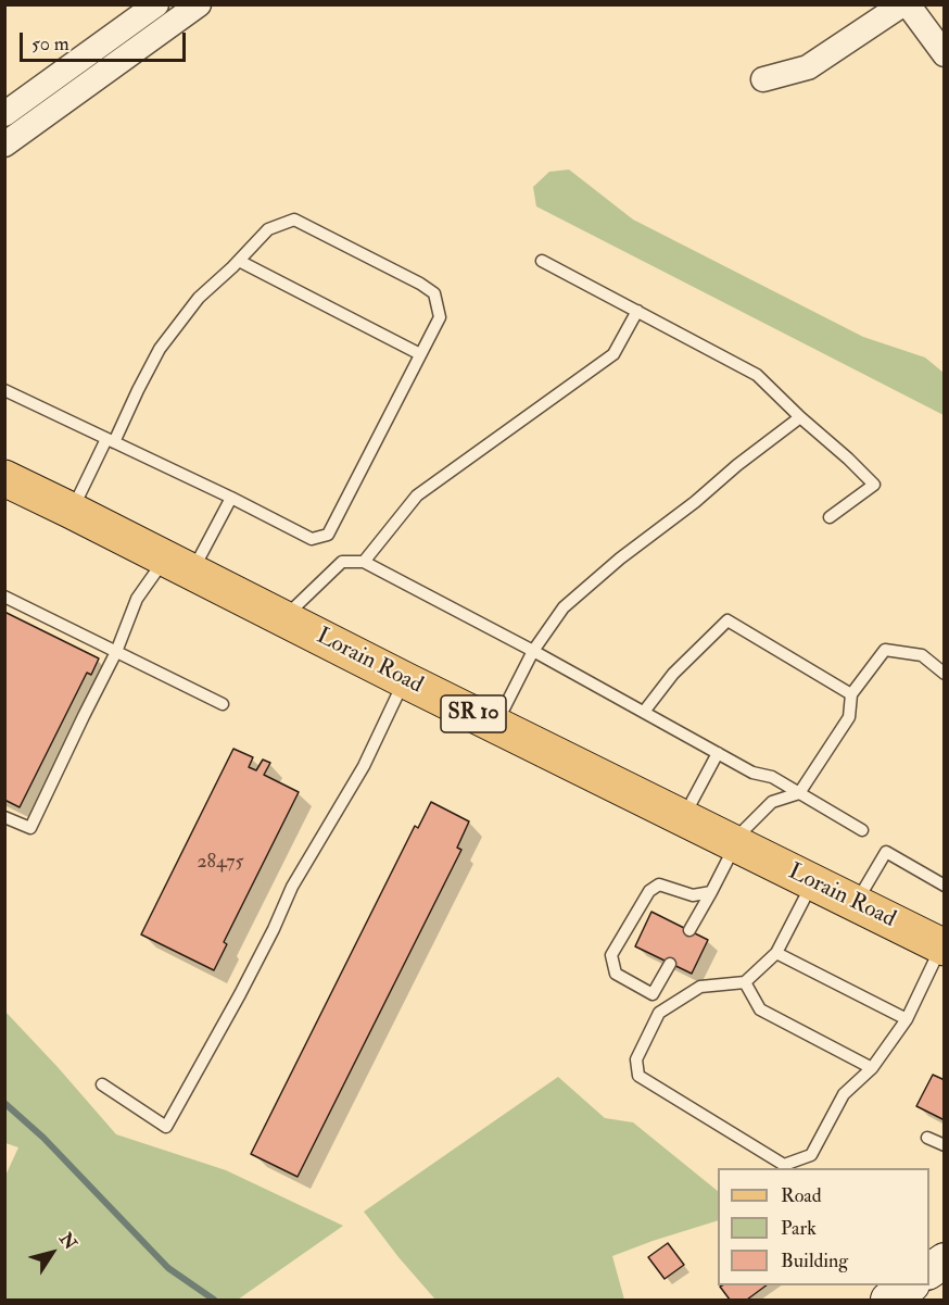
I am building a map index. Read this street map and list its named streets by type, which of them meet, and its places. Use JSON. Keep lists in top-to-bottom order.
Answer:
{
  "streets": {
    "main road": ["Lorain Road", "SR 10"]
  },
  "house_numbers": ["28475"],
  "legend": ["Road", "Park", "Building"],
  "scale_bar": "50 m",
  "north": "top right"
}
